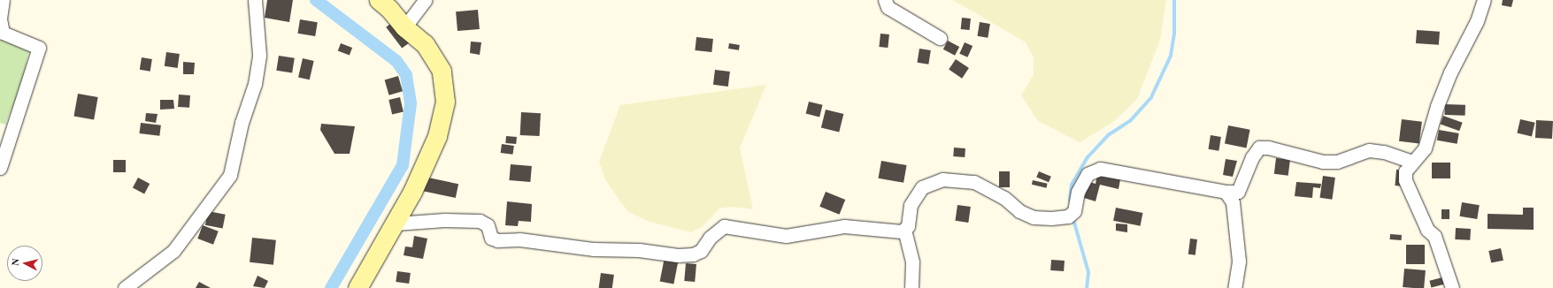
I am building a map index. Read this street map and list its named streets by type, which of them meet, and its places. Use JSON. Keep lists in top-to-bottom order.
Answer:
{
  "north": "left"
}
